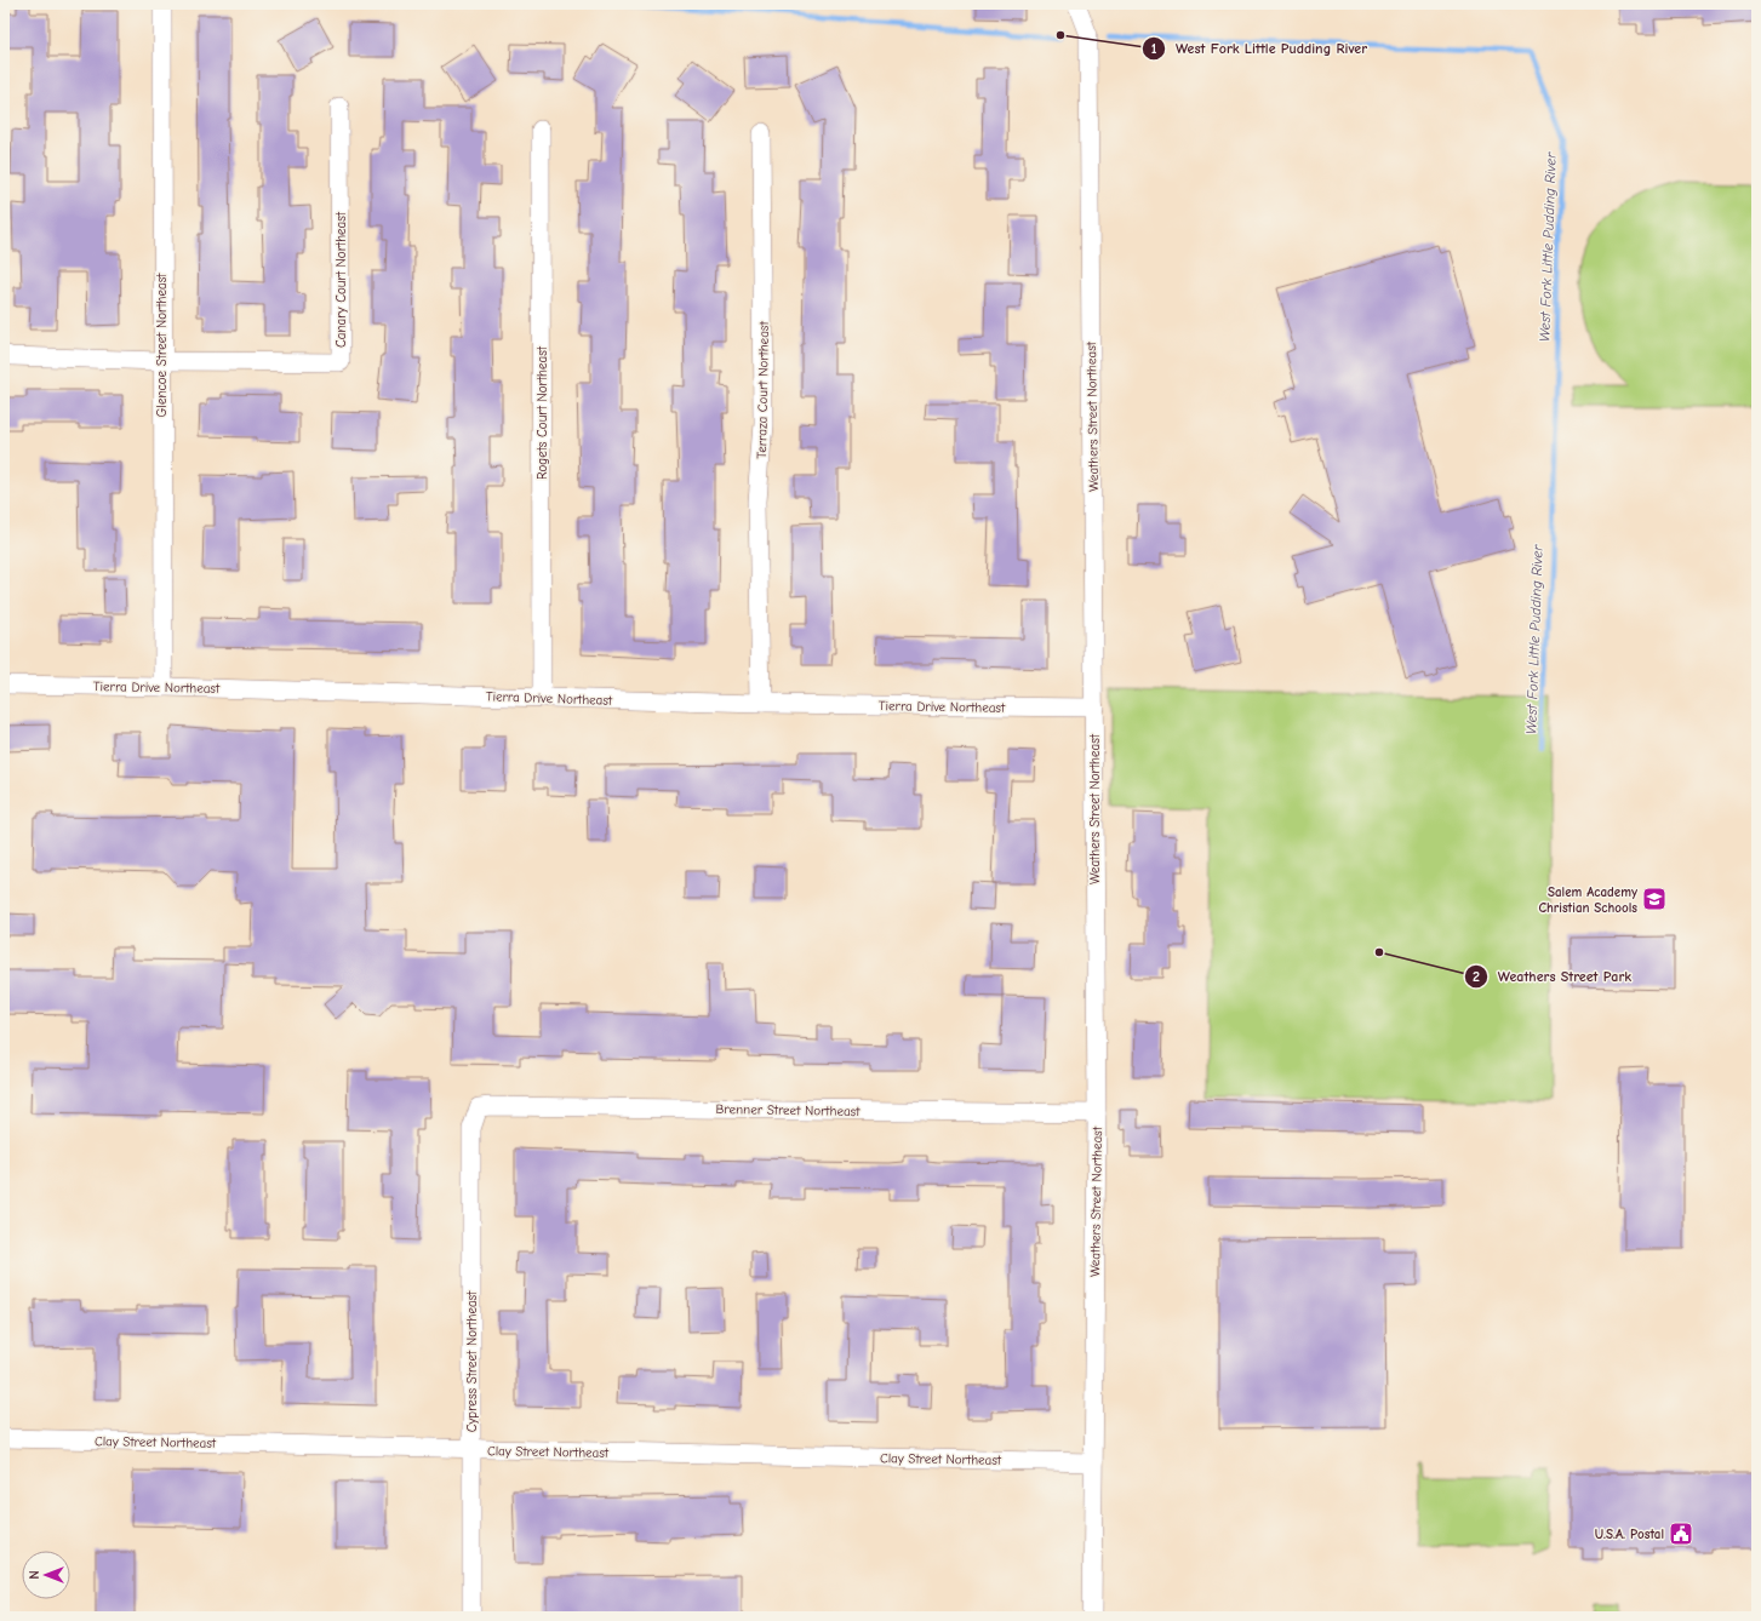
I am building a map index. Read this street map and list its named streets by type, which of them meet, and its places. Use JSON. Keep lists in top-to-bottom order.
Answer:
{
  "streets": {
    "street": [
      "Canary Court Northeast",
      "Glencoe Street Northeast",
      "Terraza Court Northeast",
      "Rogets Court Northeast",
      "Weathers Street Northeast",
      "Tierra Drive Northeast",
      "Brenner Street Northeast",
      "Cypress Street Northeast",
      "Clay Street Northeast"
    ]
  },
  "crossings": [
    ["Canary Court Northeast", "Glencoe Street Northeast"],
    ["Glencoe Street Northeast", "Tierra Drive Northeast"],
    ["Terraza Court Northeast", "Tierra Drive Northeast"],
    ["Rogets Court Northeast", "Tierra Drive Northeast"],
    ["Weathers Street Northeast", "Tierra Drive Northeast"],
    ["Weathers Street Northeast", "Brenner Street Northeast"],
    ["Weathers Street Northeast", "Clay Street Northeast"],
    ["Brenner Street Northeast", "Cypress Street Northeast"],
    ["Cypress Street Northeast", "Clay Street Northeast"]
  ],
  "water": ["West Fork Little Pudding River"],
  "places": {
    "other": ["West Fork Little Pudding River", "Weathers Street Park"],
    "school or university": ["Salem Academy Christian Schools"],
    "public building": ["U.S.A. Postal"]
  },
  "north": "left"
}
